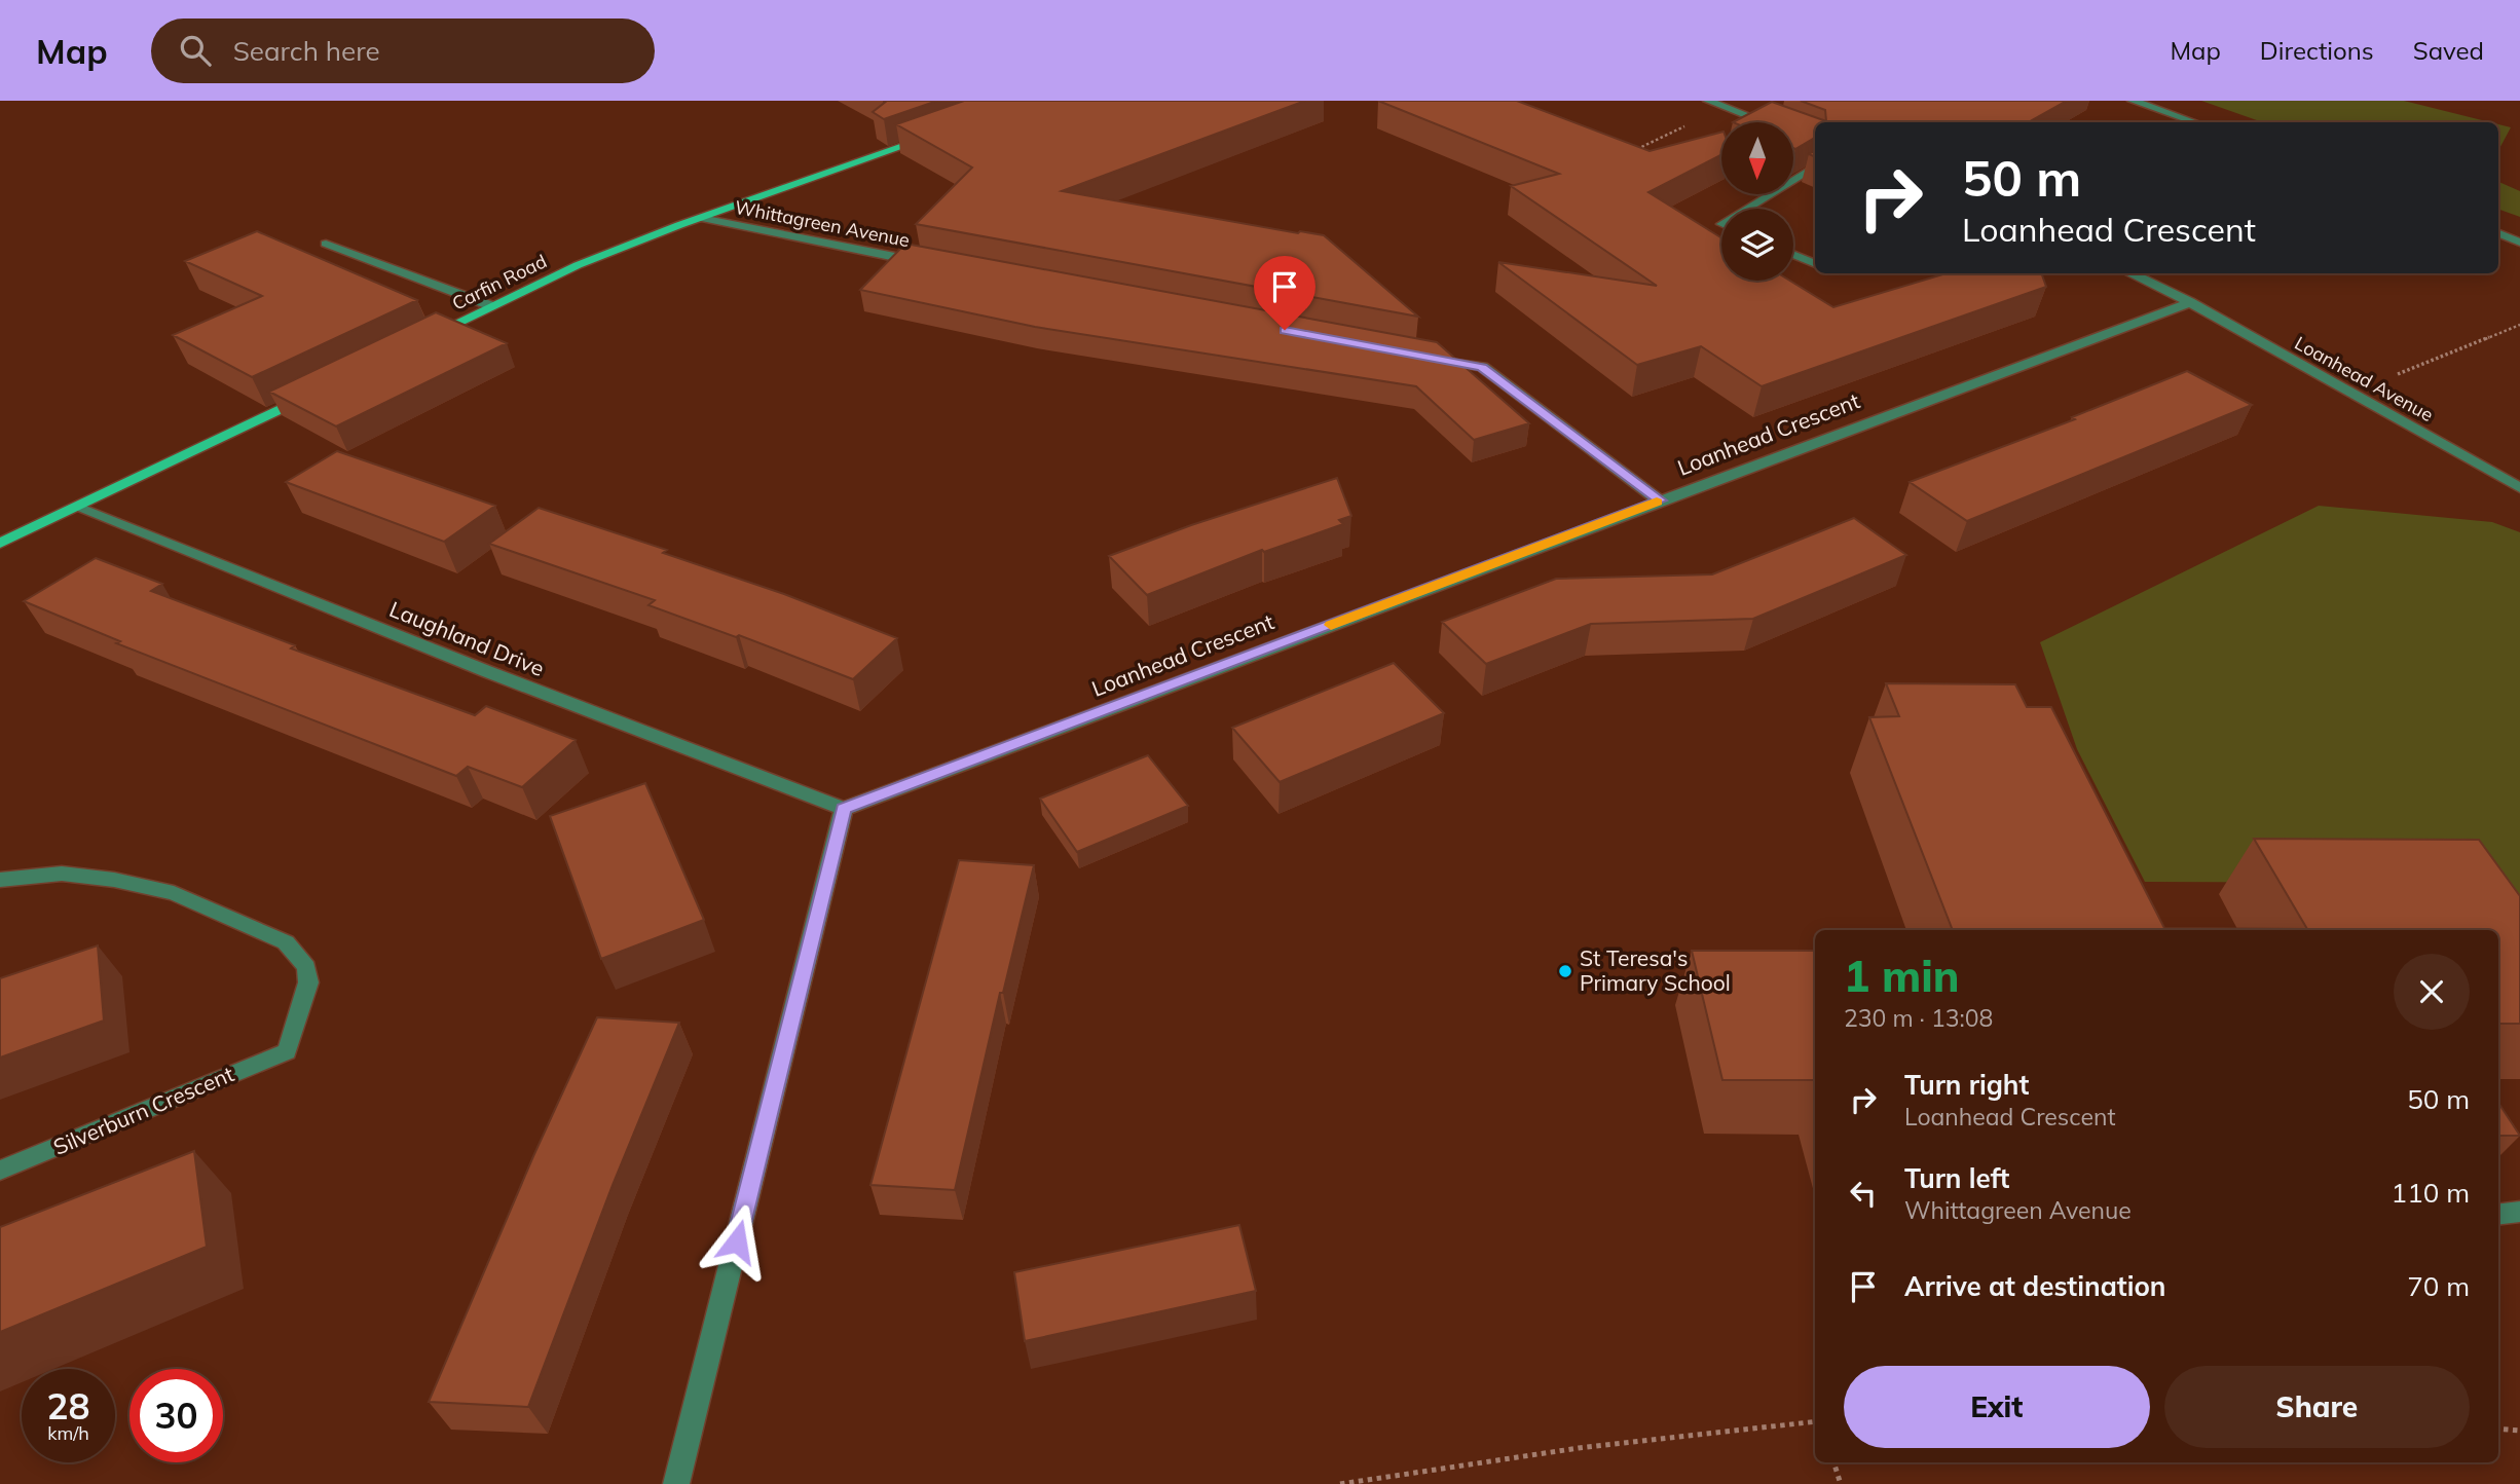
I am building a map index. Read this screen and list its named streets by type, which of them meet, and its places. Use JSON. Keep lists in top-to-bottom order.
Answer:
{
  "streets": {
    "main road": ["Carfin Road"],
    "street": [
      "Whittagreen Avenue",
      "Loanhead Avenue",
      "Loanhead Crescent",
      "Laughland Drive",
      "Silverburn Crescent"
    ]
  },
  "crossings": [
    ["Whittagreen Avenue", "Carfin Road"],
    ["Loanhead Avenue", "Loanhead Crescent"],
    ["Loanhead Crescent", "Laughland Drive"]
  ],
  "places": ["St Teresa's Primary School"],
  "north": "bottom",
  "page": {
    "header": "Map",
    "search": "Search here",
    "nav": ["Map", "Directions", "Saved"],
    "turn": ["50 m", "Loanhead Crescent"],
    "heading": ["1 min", "230 m · 13:08"],
    "list": [
      {
        "name": "Turn right",
        "note": "Loanhead Crescent",
        "value": "50 m"
      },
      {
        "name": "Turn left",
        "note": "Whittagreen Avenue",
        "value": "110 m"
      },
      {
        "name": "Arrive at destination",
        "value": "70 m"
      }
    ],
    "buttons": ["Exit", "Share"],
    "speed": "28 km/h",
    "limit": "30"
  }
}
